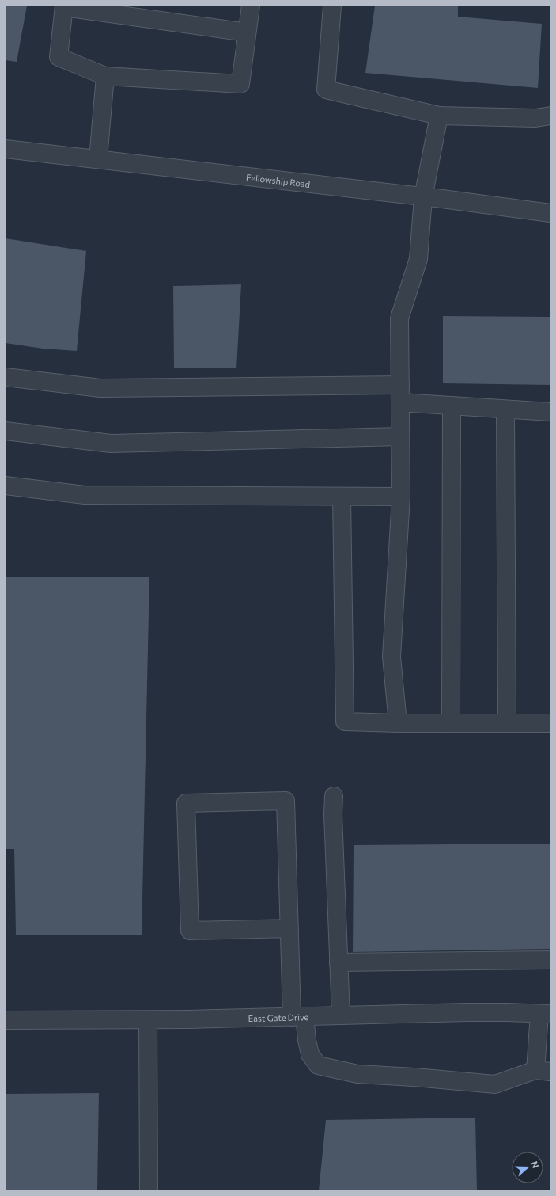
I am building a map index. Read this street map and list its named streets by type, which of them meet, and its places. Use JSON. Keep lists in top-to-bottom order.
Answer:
{
  "streets": {
    "street": ["Fellowship Road", "East Gate Drive"]
  },
  "north": "right"
}
